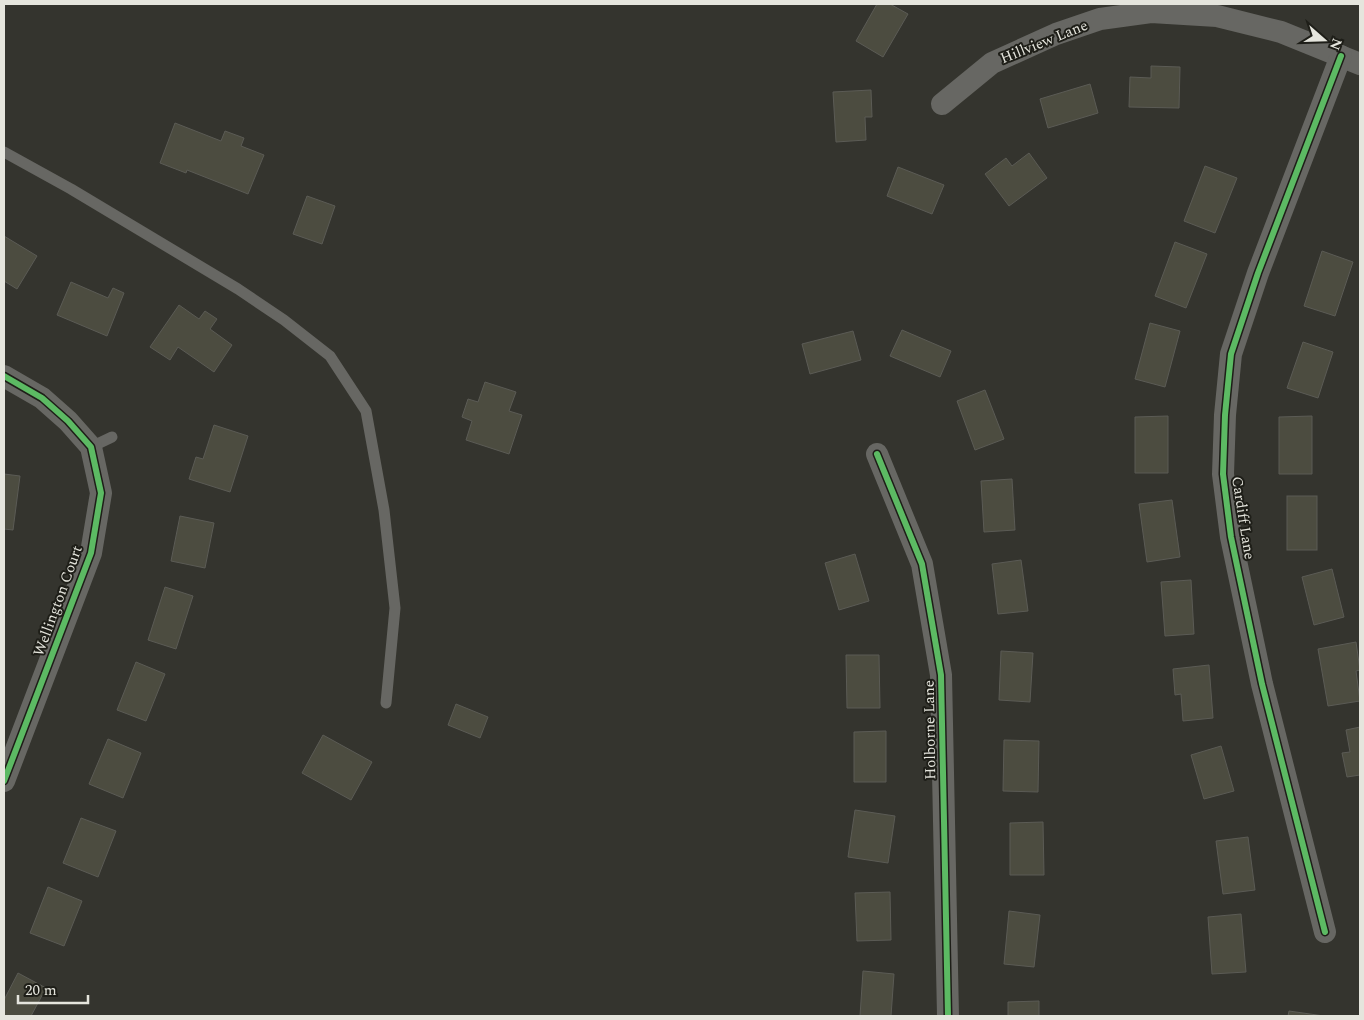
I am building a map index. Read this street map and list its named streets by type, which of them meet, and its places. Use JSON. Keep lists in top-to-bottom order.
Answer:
{
  "streets": {
    "street": [
      "Hillview Lane",
      "Cardiff Lane",
      "Wellington Court",
      "Holborne Lane"
    ]
  },
  "crossings": [
    ["Hillview Lane", "Cardiff Lane"]
  ],
  "scale_bar": "20 m",
  "north": "right"
}
